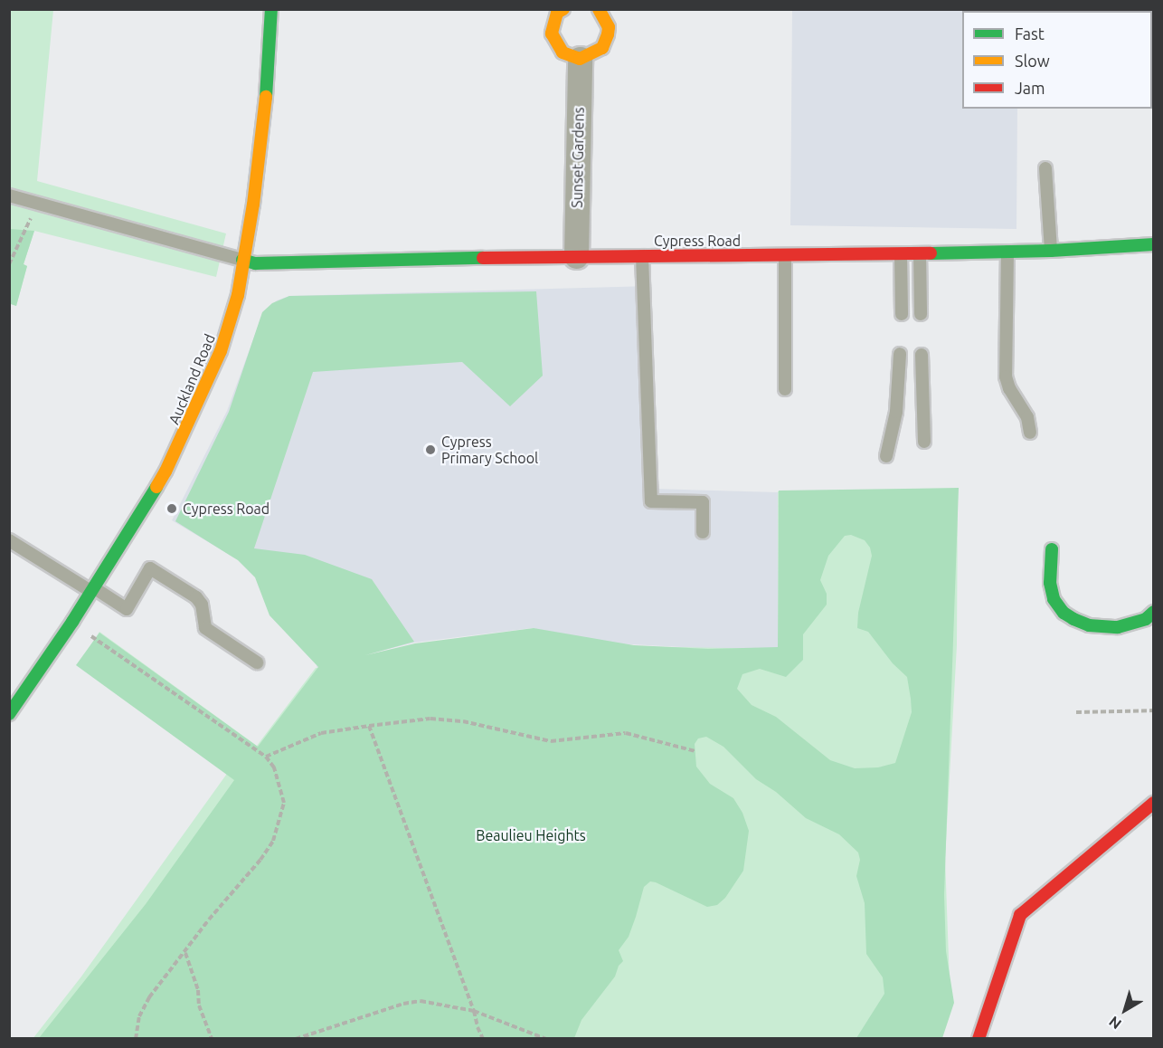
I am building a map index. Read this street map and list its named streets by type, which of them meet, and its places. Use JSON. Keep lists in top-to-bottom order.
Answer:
{
  "streets": {
    "street": ["Sunset Gardens", "Cypress Road", "Auckland Road"]
  },
  "crossings": [
    ["Sunset Gardens", "Cypress Road"],
    ["Cypress Road", "Auckland Road"]
  ],
  "parks": ["Beaulieu Heights"],
  "places": ["Cypress Primary School", "Cypress Road"],
  "legend": ["Fast", "Slow", "Jam"],
  "north": "bottom left"
}
